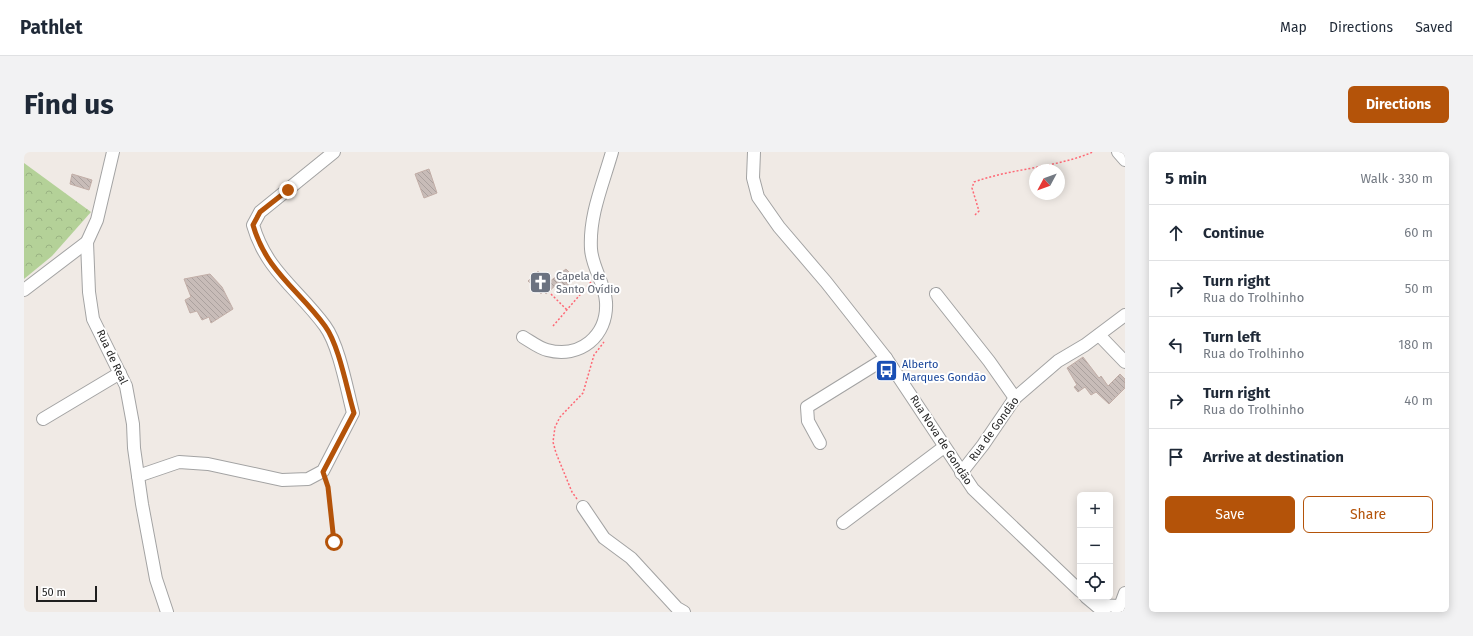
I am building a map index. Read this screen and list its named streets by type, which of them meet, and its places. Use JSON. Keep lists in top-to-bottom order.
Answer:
{
  "streets": {
    "street": ["Rua de Real", "Rua de Gondão", "Rua Nova de Gondão"]
  },
  "crossings": [
    ["Rua de Gondão", "Rua Nova de Gondão"]
  ],
  "places": {
    "church": ["Capela de Santo Ovídio"],
    "bus stop": ["Alberto Marques Gondão"]
  },
  "scale_bar": "50 m",
  "north": "bottom left",
  "page": {
    "header": "Pathlet",
    "nav": ["Map", "Directions", "Saved"],
    "buttons": [
      "Directions",
      ["Save", "Share"]
    ],
    "title": "Find us",
    "heading": ["5 min", "Walk · 330 m"],
    "list": [
      ["Continue", "60 m"],
      ["Turn right", "Rua do Trolhinho", "50 m"],
      ["Turn left", "Rua do Trolhinho", "180 m"],
      ["Turn right", "Rua do Trolhinho", "40 m"],
      "Arrive at destination"
    ],
    "map_buttons": ["+", "−"],
    "scale": "50 m"
  }
}
